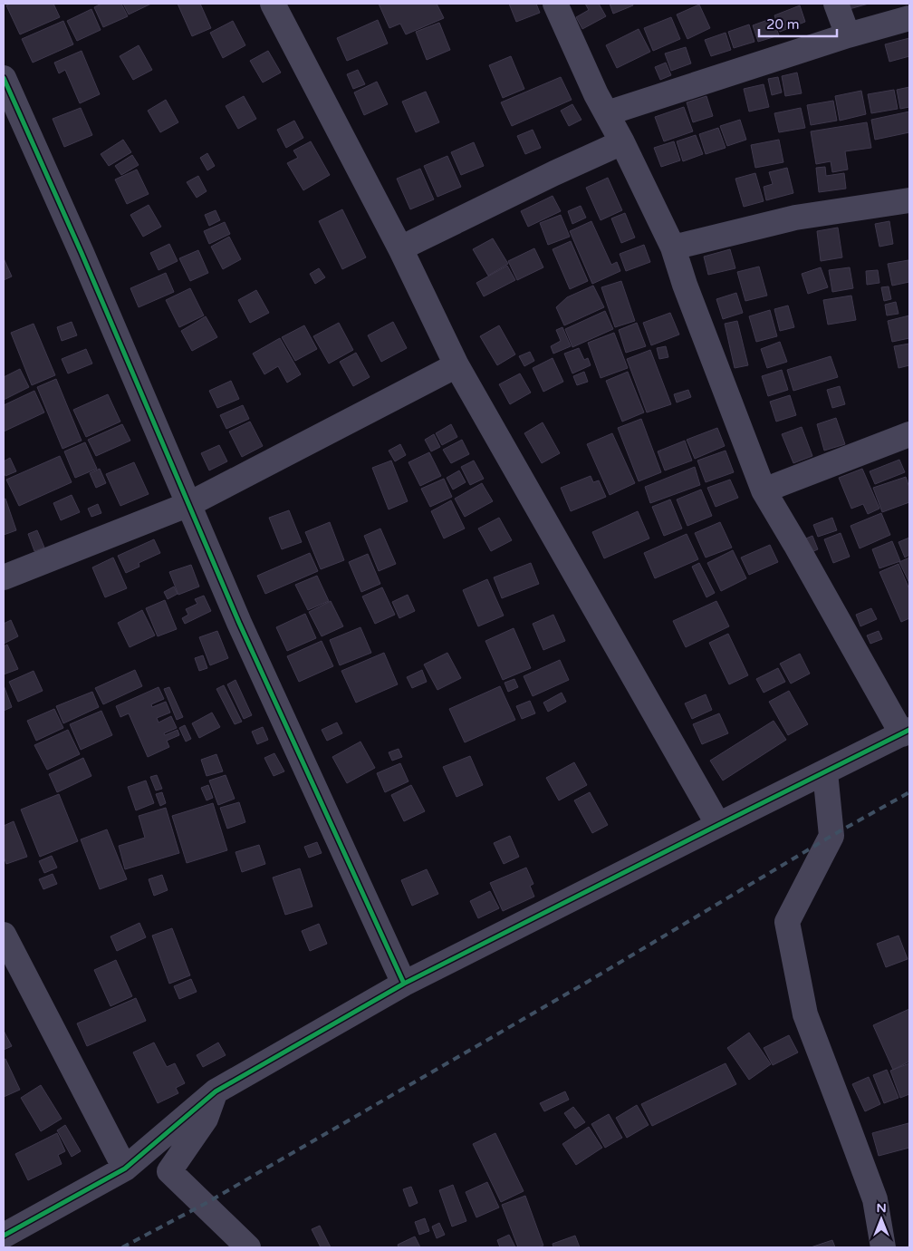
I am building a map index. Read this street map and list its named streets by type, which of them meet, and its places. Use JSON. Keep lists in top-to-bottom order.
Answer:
{
  "scale_bar": "20 m",
  "north": "top"
}
